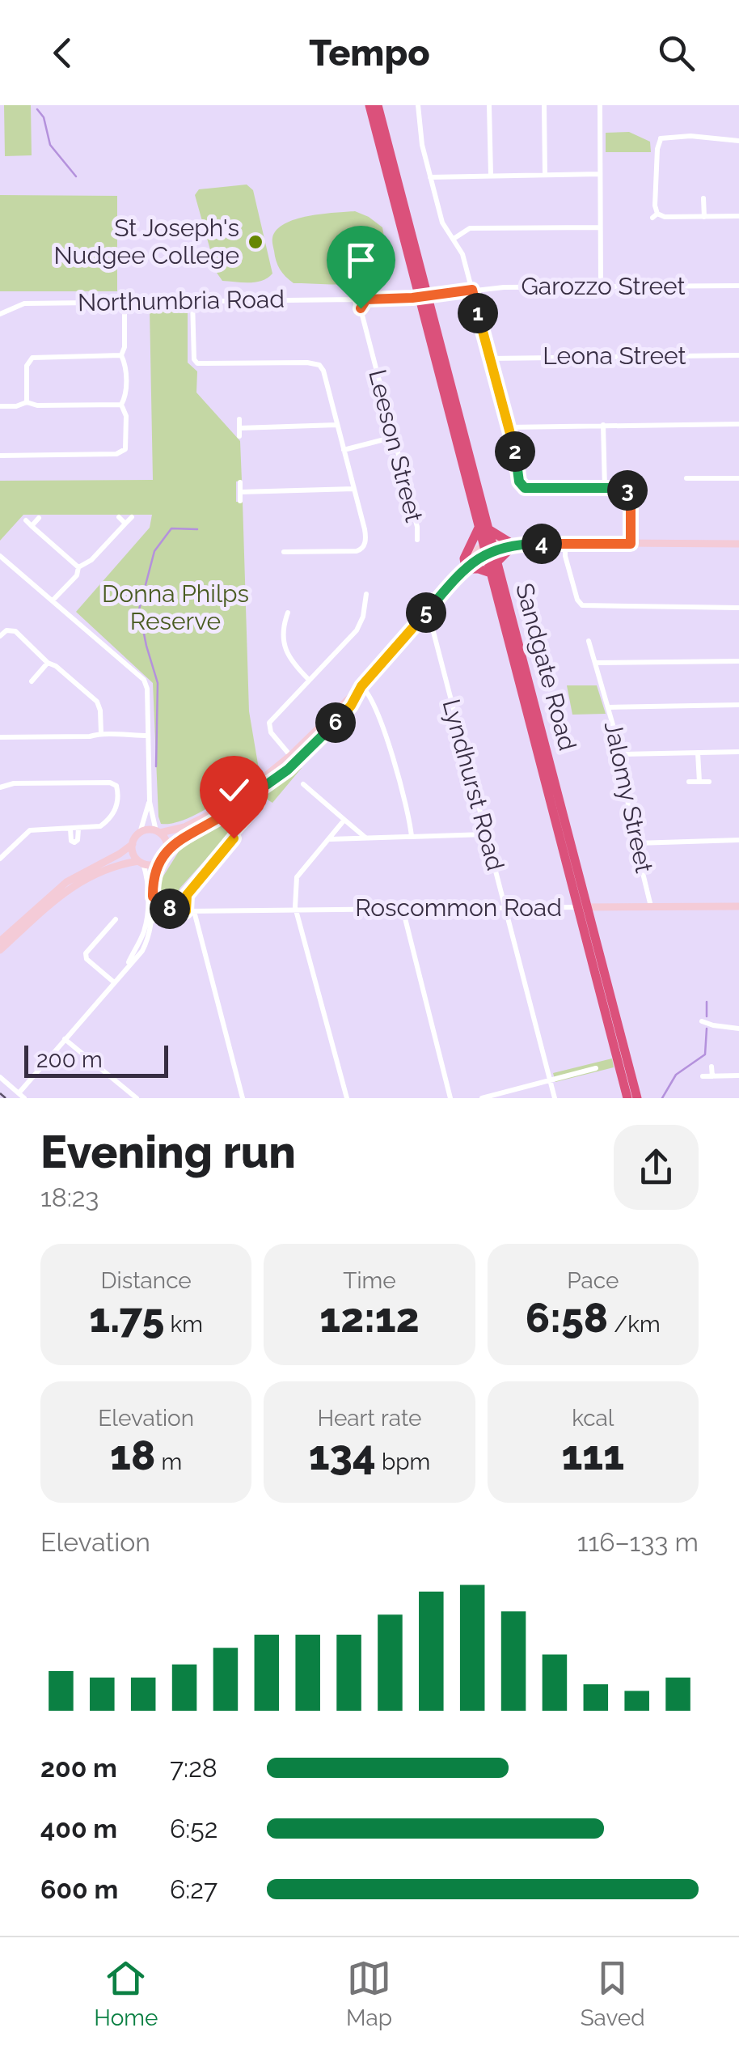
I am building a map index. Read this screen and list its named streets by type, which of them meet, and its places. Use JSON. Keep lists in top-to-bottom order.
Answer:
{
  "streets": {
    "highway": ["Sandgate Road"],
    "main road": ["Roscommon Road"],
    "street": [
      "Garozzo Street",
      "Northumbria Road",
      "Leona Street",
      "Leeson Street",
      "Lyndhurst Road",
      "Jalomy Street"
    ]
  },
  "crossings": [
    ["Garozzo Street", "Sandgate Road"],
    ["Sandgate Road", "Roscommon Road"],
    ["Lyndhurst Road", "Roscommon Road"],
    ["Jalomy Street", "Roscommon Road"]
  ],
  "parks": ["Donna Philps Reserve"],
  "places": ["St Joseph's Nudgee College"],
  "scale_bar": "200 m",
  "page": {
    "header": "Tempo",
    "pins": [
      "1",
      "2",
      "3",
      "4",
      "5",
      "6",
      "8"
    ],
    "scale": "200 m",
    "heading": ["Evening run", "18:23"],
    "stats": [
      ["Distance", "1.75 km"],
      ["Time", "12:12"],
      ["Pace", "6:58 /km"],
      ["Elevation", "18 m"],
      ["Heart rate", "134 bpm"],
      ["kcal", "111"]
    ],
    "chart": ["Elevation", "116–133 m"],
    "list": [
      {
        "name": "200 m",
        "note": "7:28"
      },
      {
        "name": "400 m",
        "note": "6:52"
      },
      {
        "name": "600 m",
        "note": "6:27"
      }
    ],
    "tabs": ["Home", "Map", "Saved"]
  }
}
